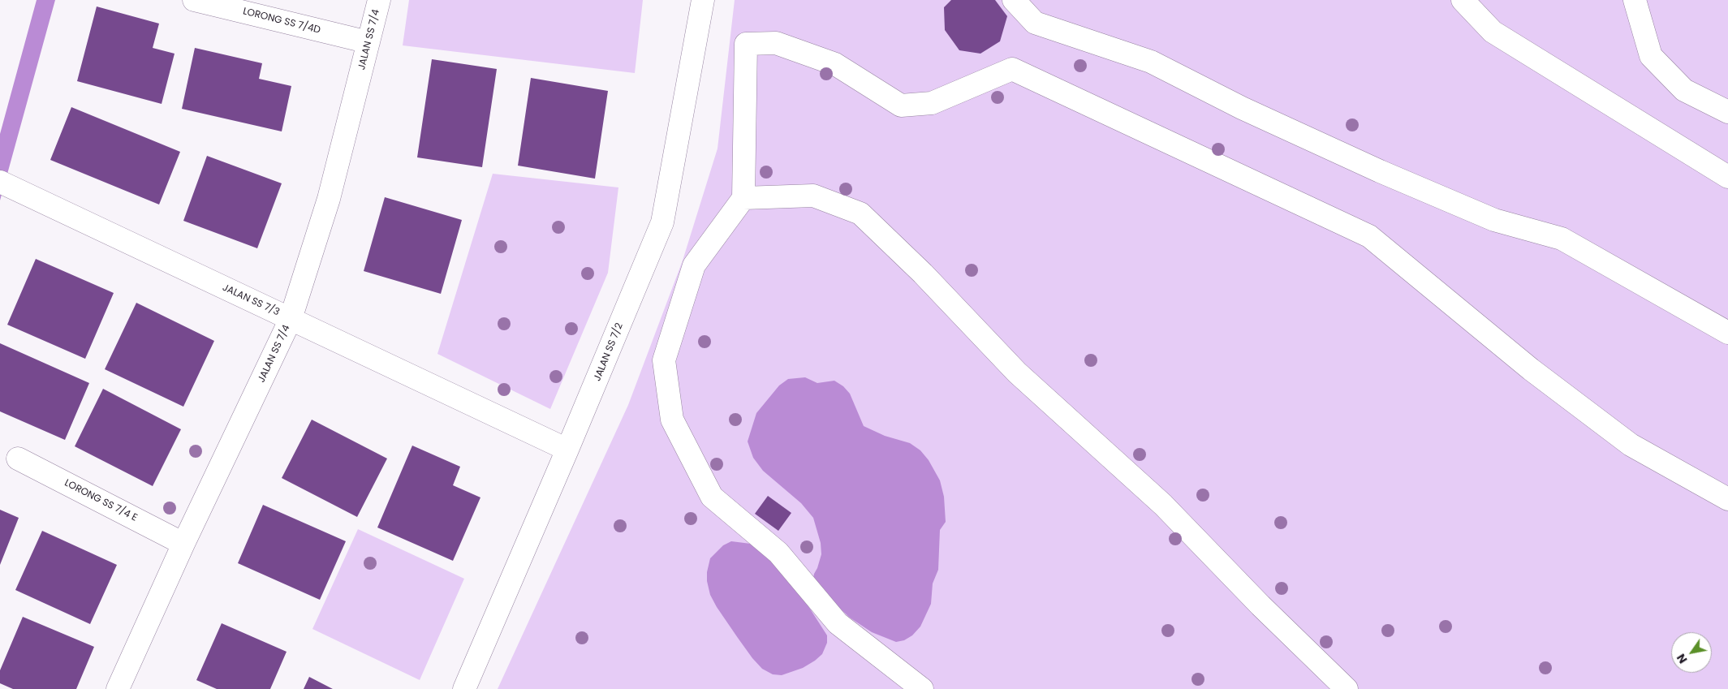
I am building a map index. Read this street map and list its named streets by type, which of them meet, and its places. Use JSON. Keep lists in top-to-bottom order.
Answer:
{
  "streets": {
    "street": [
      "LORONG SS 7/4D",
      "JALAN SS 7/4",
      "JALAN SS 7/3",
      "JALAN SS 7/2",
      "LORONG SS 7/4 E"
    ]
  },
  "crossings": [
    ["LORONG SS 7/4D", "JALAN SS 7/4"],
    ["JALAN SS 7/4", "JALAN SS 7/3"],
    ["JALAN SS 7/4", "LORONG SS 7/4 E"],
    ["JALAN SS 7/3", "JALAN SS 7/2"]
  ],
  "north": "bottom left"
}
